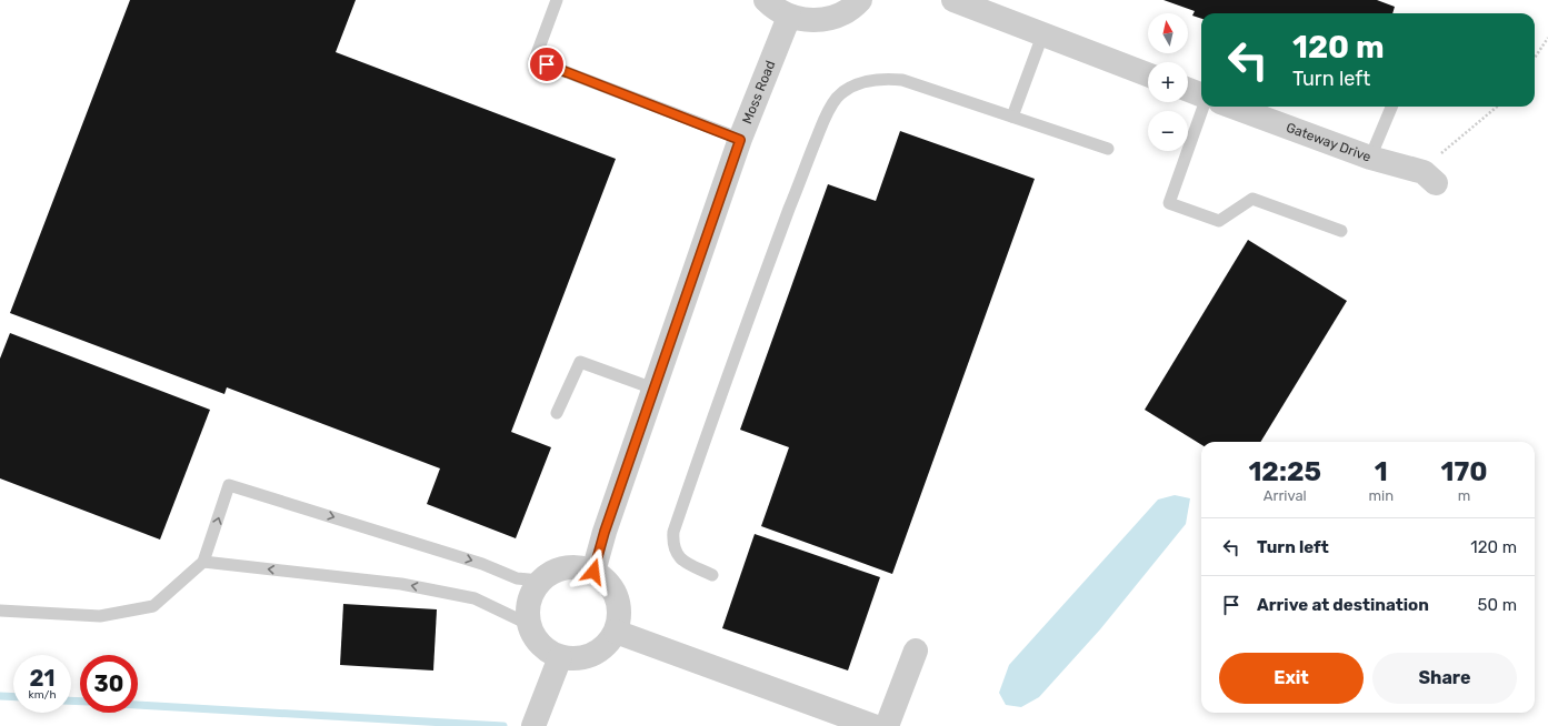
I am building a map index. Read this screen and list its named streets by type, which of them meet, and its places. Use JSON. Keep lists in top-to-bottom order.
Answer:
{
  "streets": {
    "street": ["Moss Road", "Gateway Drive"]
  },
  "north": "top",
  "page": {
    "map_buttons": ["+", "−"],
    "turn": ["120 m", "Turn left"],
    "eta": [
      "12:25",
      "Arrival",
      "1",
      "min",
      "170",
      "m"
    ],
    "list": [
      {
        "name": "Turn left",
        "value": "120 m"
      },
      {
        "name": "Arrive at destination",
        "value": "50 m"
      }
    ],
    "buttons": ["Exit", "Share"],
    "speed": "21 km/h",
    "limit": "30"
  }
}
